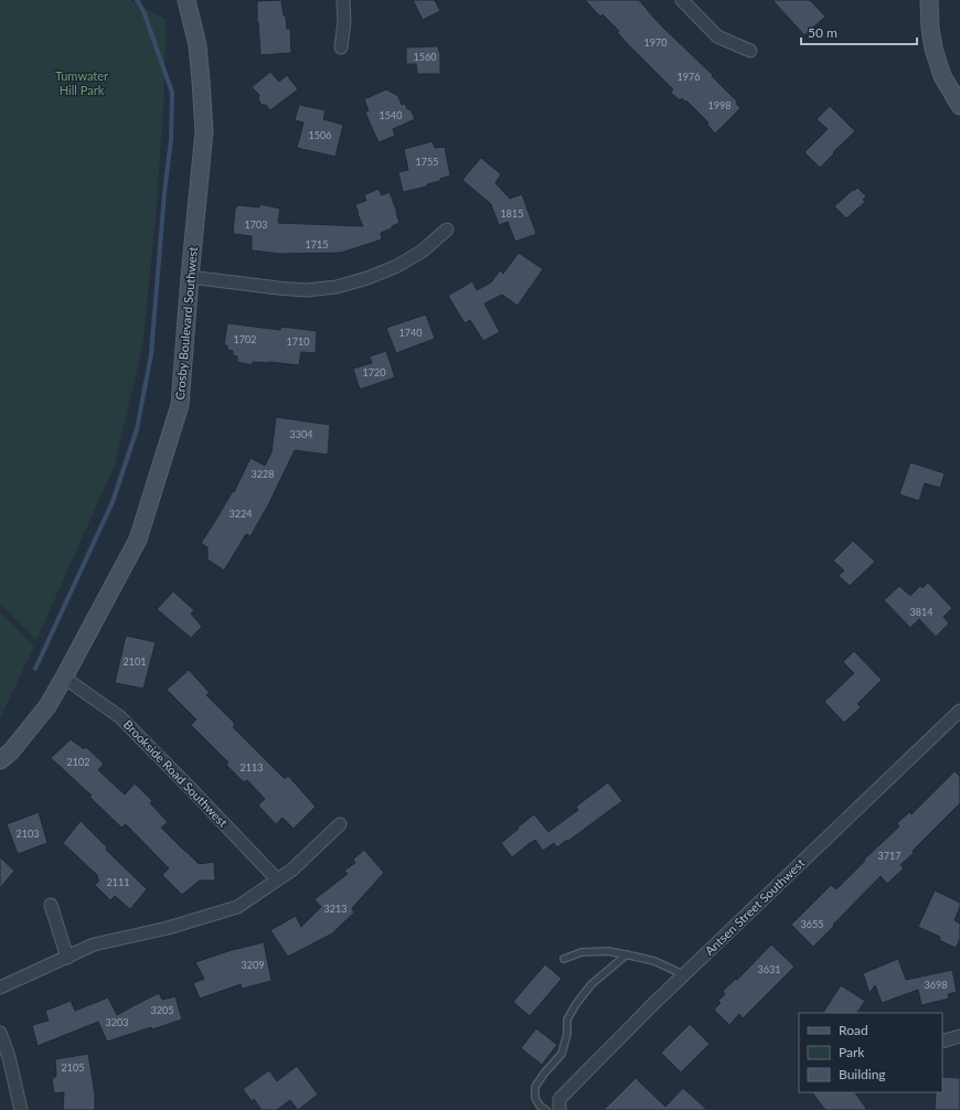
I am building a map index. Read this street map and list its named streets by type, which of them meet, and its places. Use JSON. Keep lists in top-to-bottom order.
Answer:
{
  "streets": {
    "street": ["Crosby Boulevard Southwest", "Brookside Road Southwest", "Antsen Street Southwest"]
  },
  "crossings": [
    ["Crosby Boulevard Southwest", "Brookside Road Southwest"]
  ],
  "parks": ["Tumwater Hill Park"],
  "house_numbers": [
    "1970",
    "1560",
    "1976",
    "1998",
    "1540",
    "1506",
    "1755",
    "1815",
    "1703",
    "1715",
    "1740",
    "1702",
    "1710",
    "1720",
    "3304",
    "3228",
    "3224",
    "3814",
    "2101",
    "2102",
    "2113",
    "2103",
    "3717",
    "2111",
    "3213",
    "3655",
    "3209",
    "3631",
    "3698",
    "3205",
    "3203",
    "2105"
  ],
  "legend": ["Road", "Park", "Building"],
  "scale_bar": "50 m"
}
